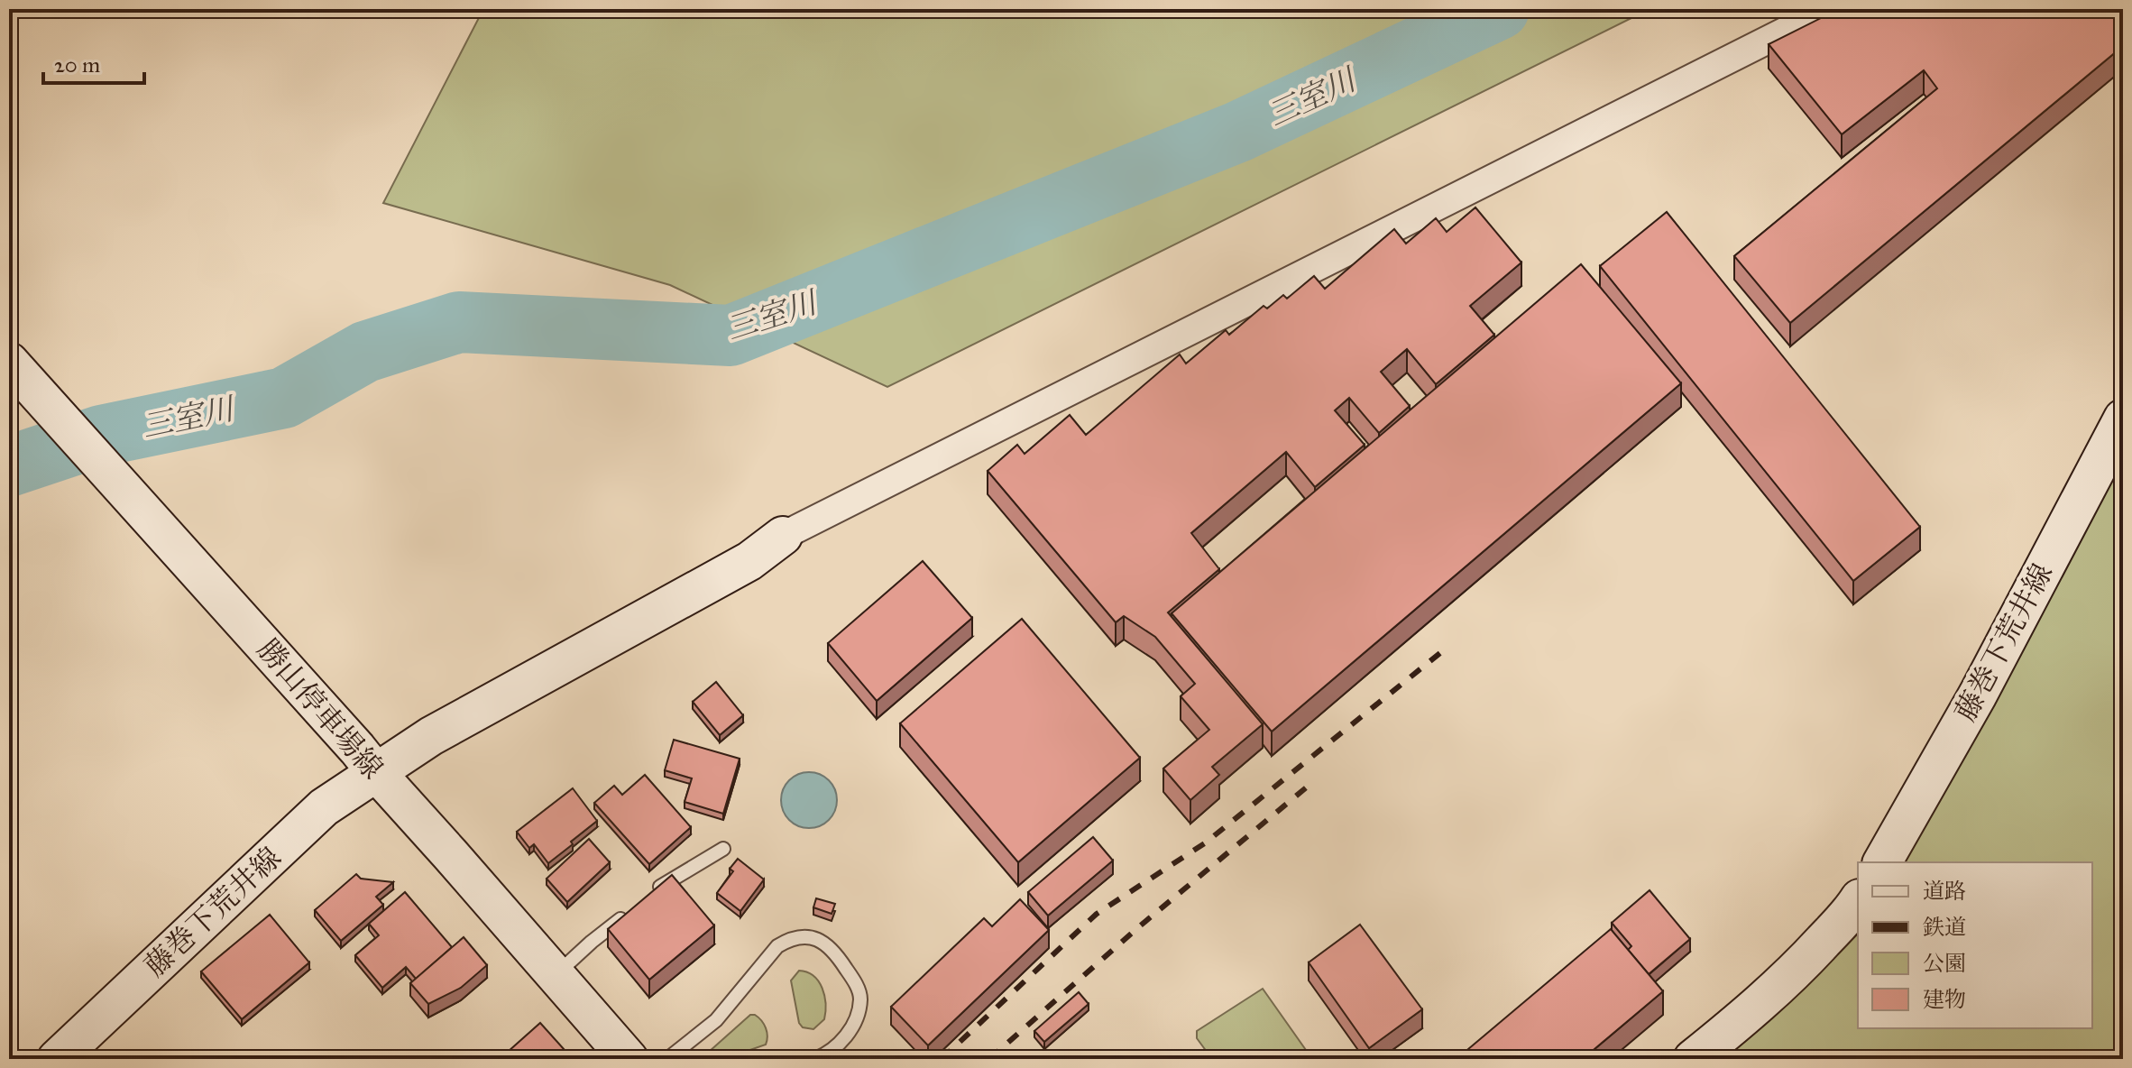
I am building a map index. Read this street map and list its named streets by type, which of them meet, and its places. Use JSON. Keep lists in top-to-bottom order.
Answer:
{
  "streets": {
    "main road": ["藤巻下荒井線", "勝山停車場線"]
  },
  "crossings": [
    ["藤巻下荒井線", "勝山停車場線"]
  ],
  "water": ["三室川"],
  "legend": [
    "道路",
    "鉄道",
    "公園",
    "建物"
  ],
  "scale_bar": "20 m"
}
